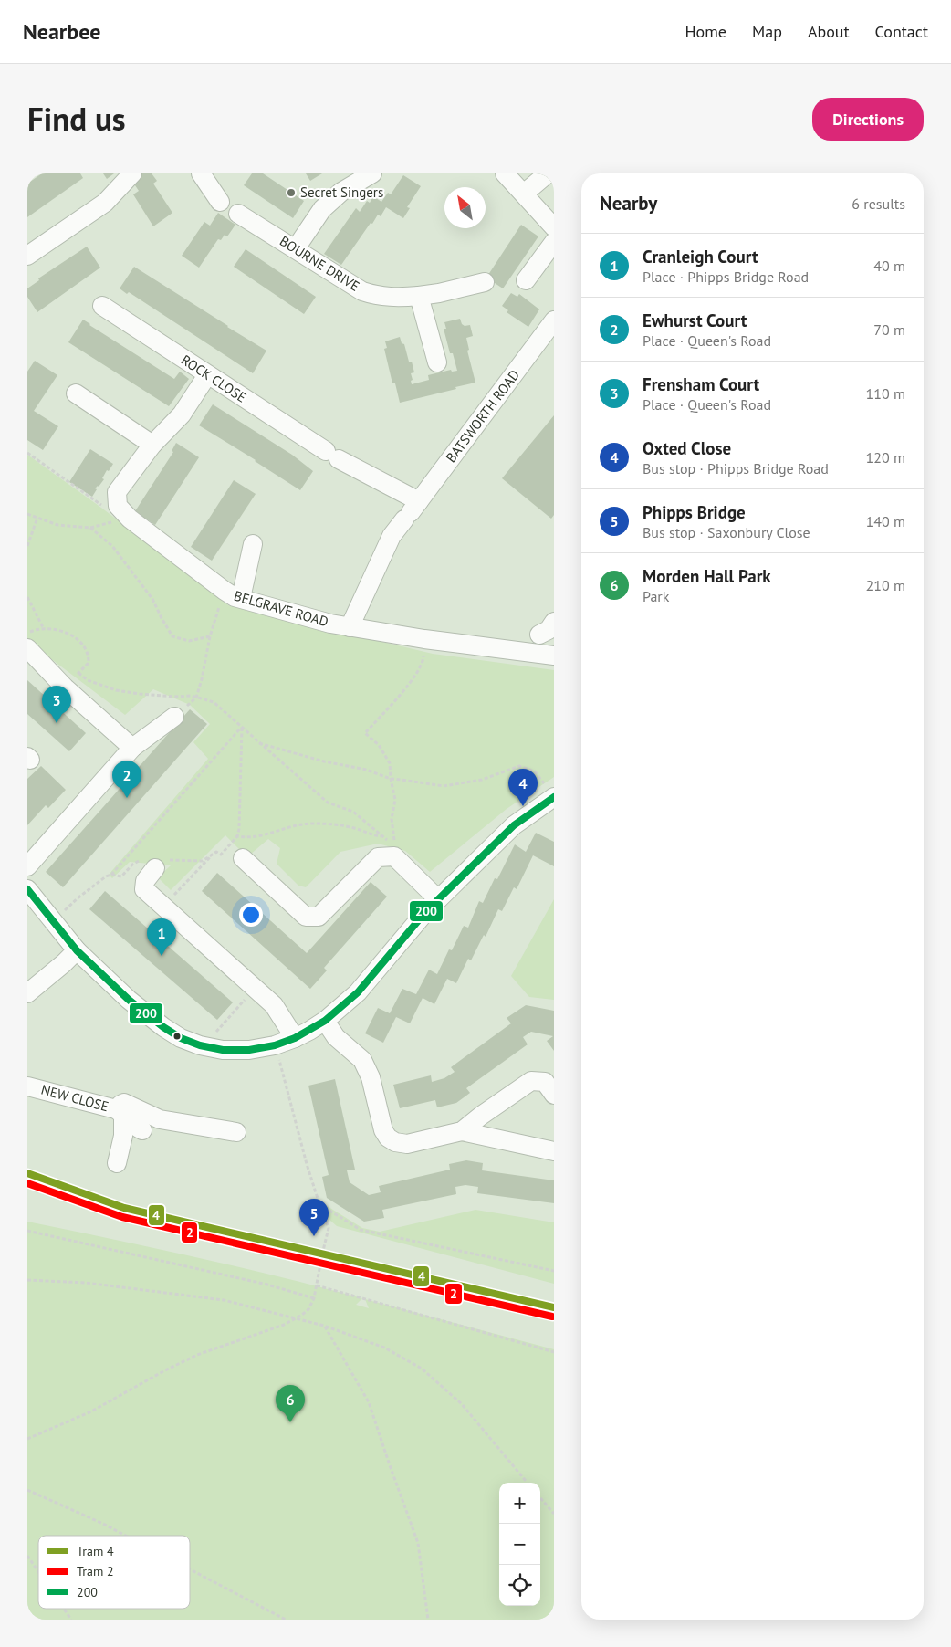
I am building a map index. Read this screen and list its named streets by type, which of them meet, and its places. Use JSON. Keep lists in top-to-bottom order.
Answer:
{
  "streets": {
    "street": [
      "BOURNE DRIVE",
      "ROCK CLOSE",
      "BATSWORTH ROAD",
      "BELGRAVE ROAD",
      "NEW CLOSE"
    ]
  },
  "crossings": [
    ["ROCK CLOSE", "BATSWORTH ROAD"],
    ["BATSWORTH ROAD", "BELGRAVE ROAD"]
  ],
  "places": ["Secret Singers"],
  "lines": ["transit line 200", "tram line 4", "tram line 2"],
  "legend": ["Tram 4", "Tram 2", "200"],
  "north": "top left",
  "page": {
    "header": "Nearbee",
    "nav": [
      "Home",
      "Map",
      "About",
      "Contact"
    ],
    "title": "Find us",
    "buttons": "Directions",
    "heading": ["Nearby", "6 results"],
    "list": [
      {
        "mark": "1",
        "name": "Cranleigh Court",
        "note": "Place · Phipps Bridge Road",
        "value": "40 m"
      },
      {
        "mark": "2",
        "name": "Ewhurst Court",
        "note": "Place · Queen's Road",
        "value": "70 m"
      },
      {
        "mark": "3",
        "name": "Frensham Court",
        "note": "Place · Queen's Road",
        "value": "110 m"
      },
      {
        "mark": "4",
        "name": "Oxted Close",
        "note": "Bus stop · Phipps Bridge Road",
        "value": "120 m"
      },
      {
        "mark": "5",
        "name": "Phipps Bridge",
        "note": "Bus stop · Saxonbury Close",
        "value": "140 m"
      },
      {
        "mark": "6",
        "name": "Morden Hall Park",
        "note": "Park",
        "value": "210 m"
      }
    ],
    "pins": [
      "3",
      "2",
      "4",
      "1",
      "5",
      "6"
    ],
    "map_buttons": ["+", "−"]
  }
}
